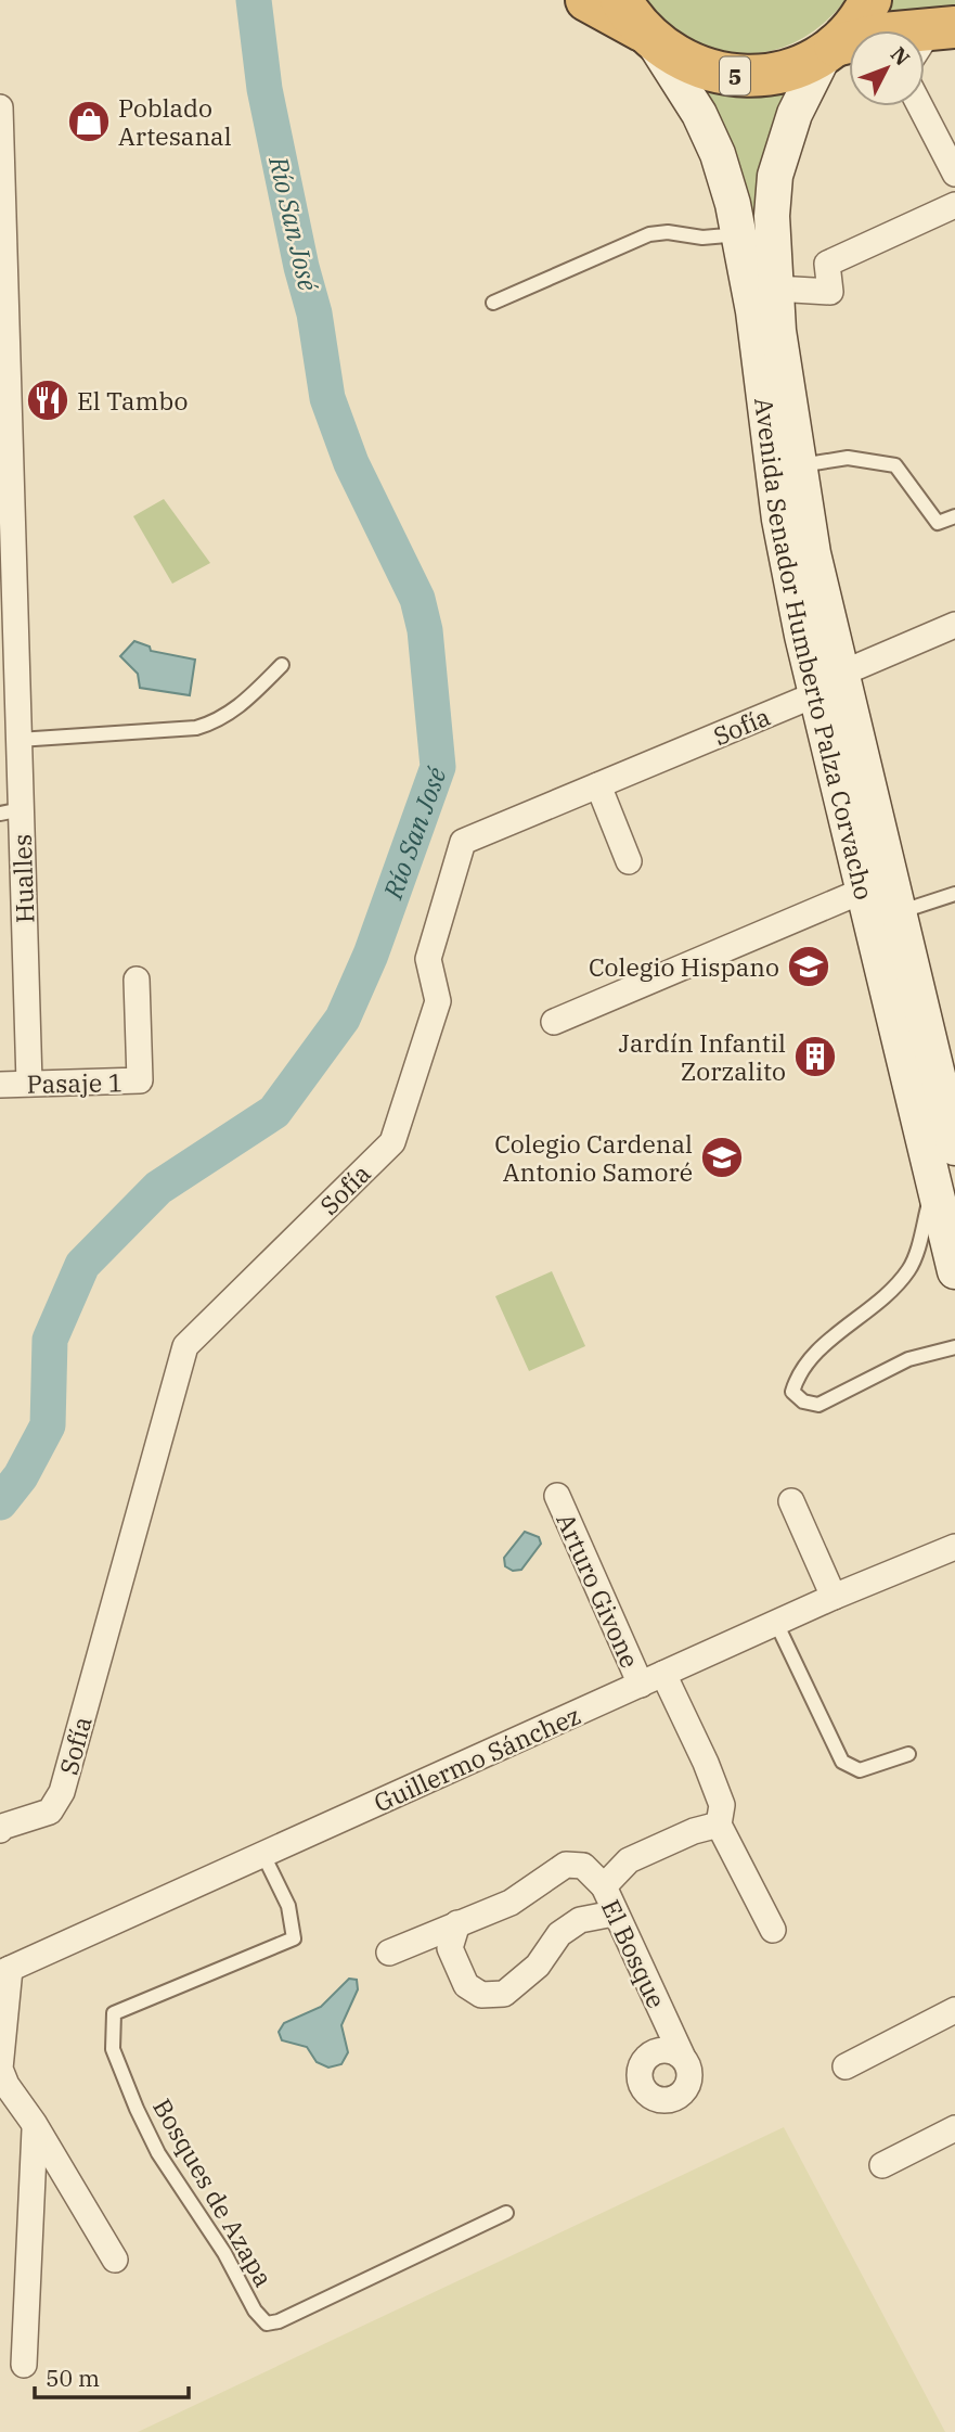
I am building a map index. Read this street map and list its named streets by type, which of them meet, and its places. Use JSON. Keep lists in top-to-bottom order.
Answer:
{
  "streets": {
    "highway": ["5"],
    "main road": ["Avenida Senador Humberto Palza Corvacho"],
    "street": [
      "Sofía",
      "Hualles",
      "Pasaje 1",
      "Arturo Givone",
      "Guillermo Sánchez",
      "El Bosque"
    ],
    "lane": ["Bosques de Azapa"]
  },
  "crossings": [
    ["5", "Avenida Senador Humberto Palza Corvacho"],
    ["Avenida Senador Humberto Palza Corvacho", "Sofía"],
    ["Hualles", "Pasaje 1"],
    ["Arturo Givone", "Guillermo Sánchez"],
    ["Arturo Givone", "El Bosque"],
    ["Guillermo Sánchez", "Bosques de Azapa"]
  ],
  "water": ["Río San José"],
  "places": {
    "shop": ["Poblado Artesanal"],
    "restaurant": ["El Tambo"],
    "school or university": ["Colegio Hispano", "Colegio Cardenal Antonio Samoré"],
    "building": ["Jardín Infantil Zorzalito"]
  },
  "scale_bar": "50 m",
  "north": "top right"
}
